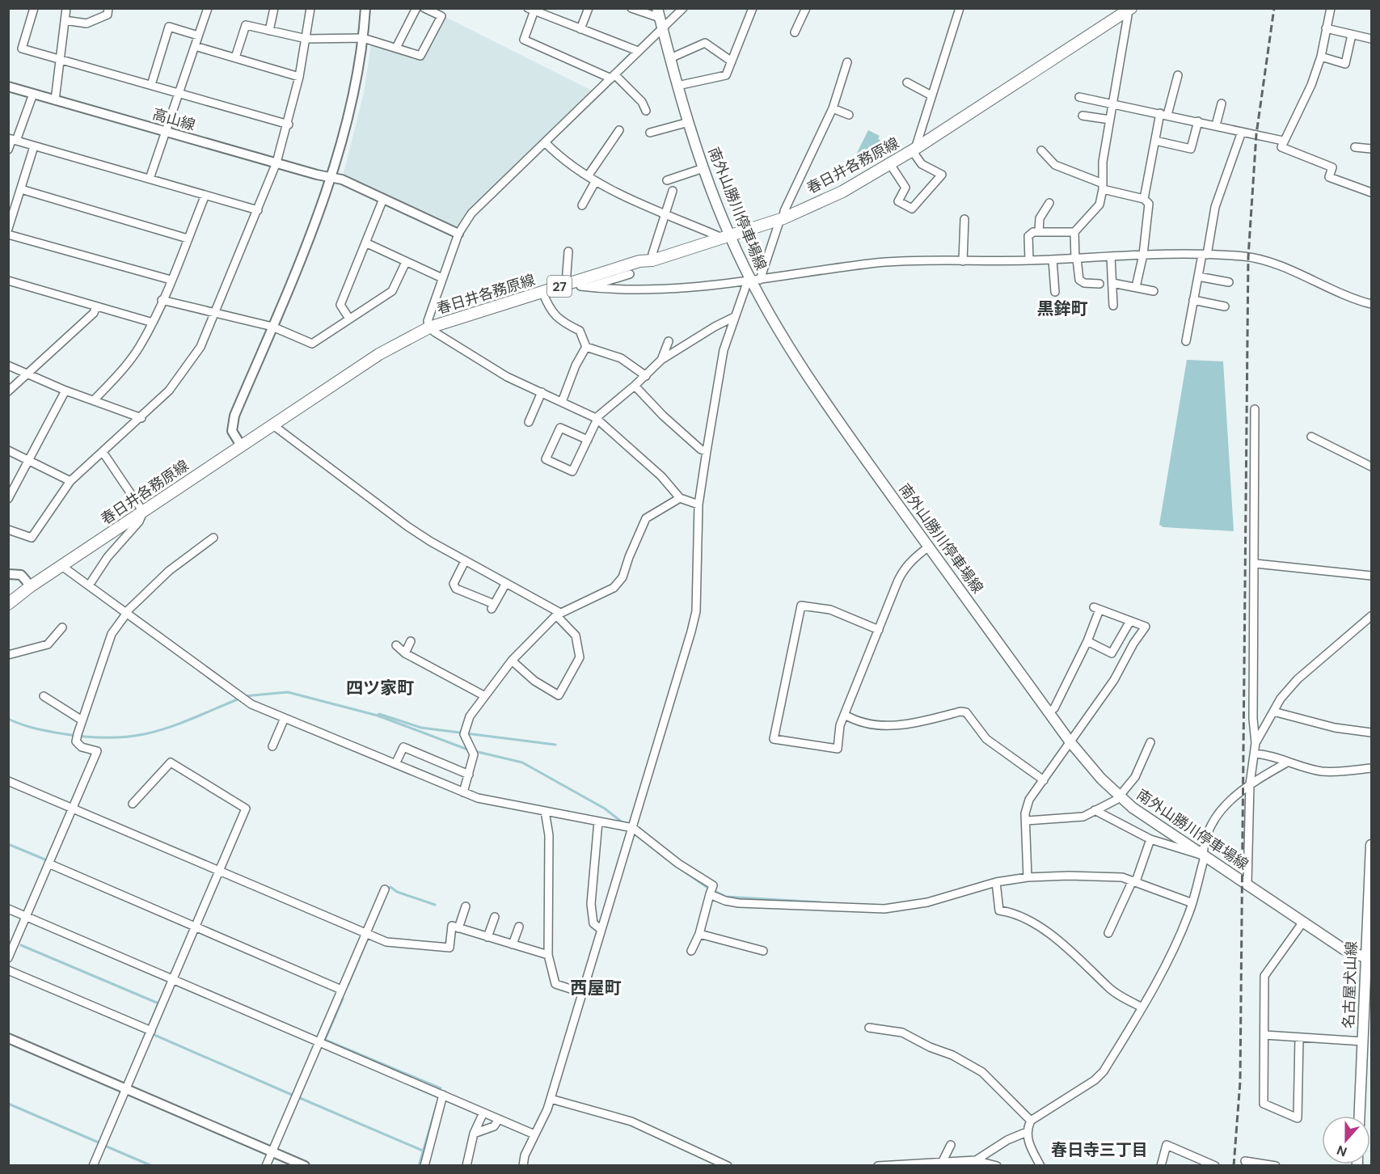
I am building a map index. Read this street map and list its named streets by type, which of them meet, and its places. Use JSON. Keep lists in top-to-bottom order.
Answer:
{
  "streets": {
    "main road": [
      "春日井各務原線",
      "南外山勝川停車場線",
      "27",
      "名古屋犬山線"
    ],
    "street": ["高山線"]
  },
  "crossings": [
    ["春日井各務原線", "南外山勝川停車場線"],
    ["南外山勝川停車場線", "名古屋犬山線"]
  ],
  "districts": [
    "黒鉾町",
    "四ツ家町",
    "西屋町",
    "春日寺三丁目"
  ],
  "north": "bottom"
}
